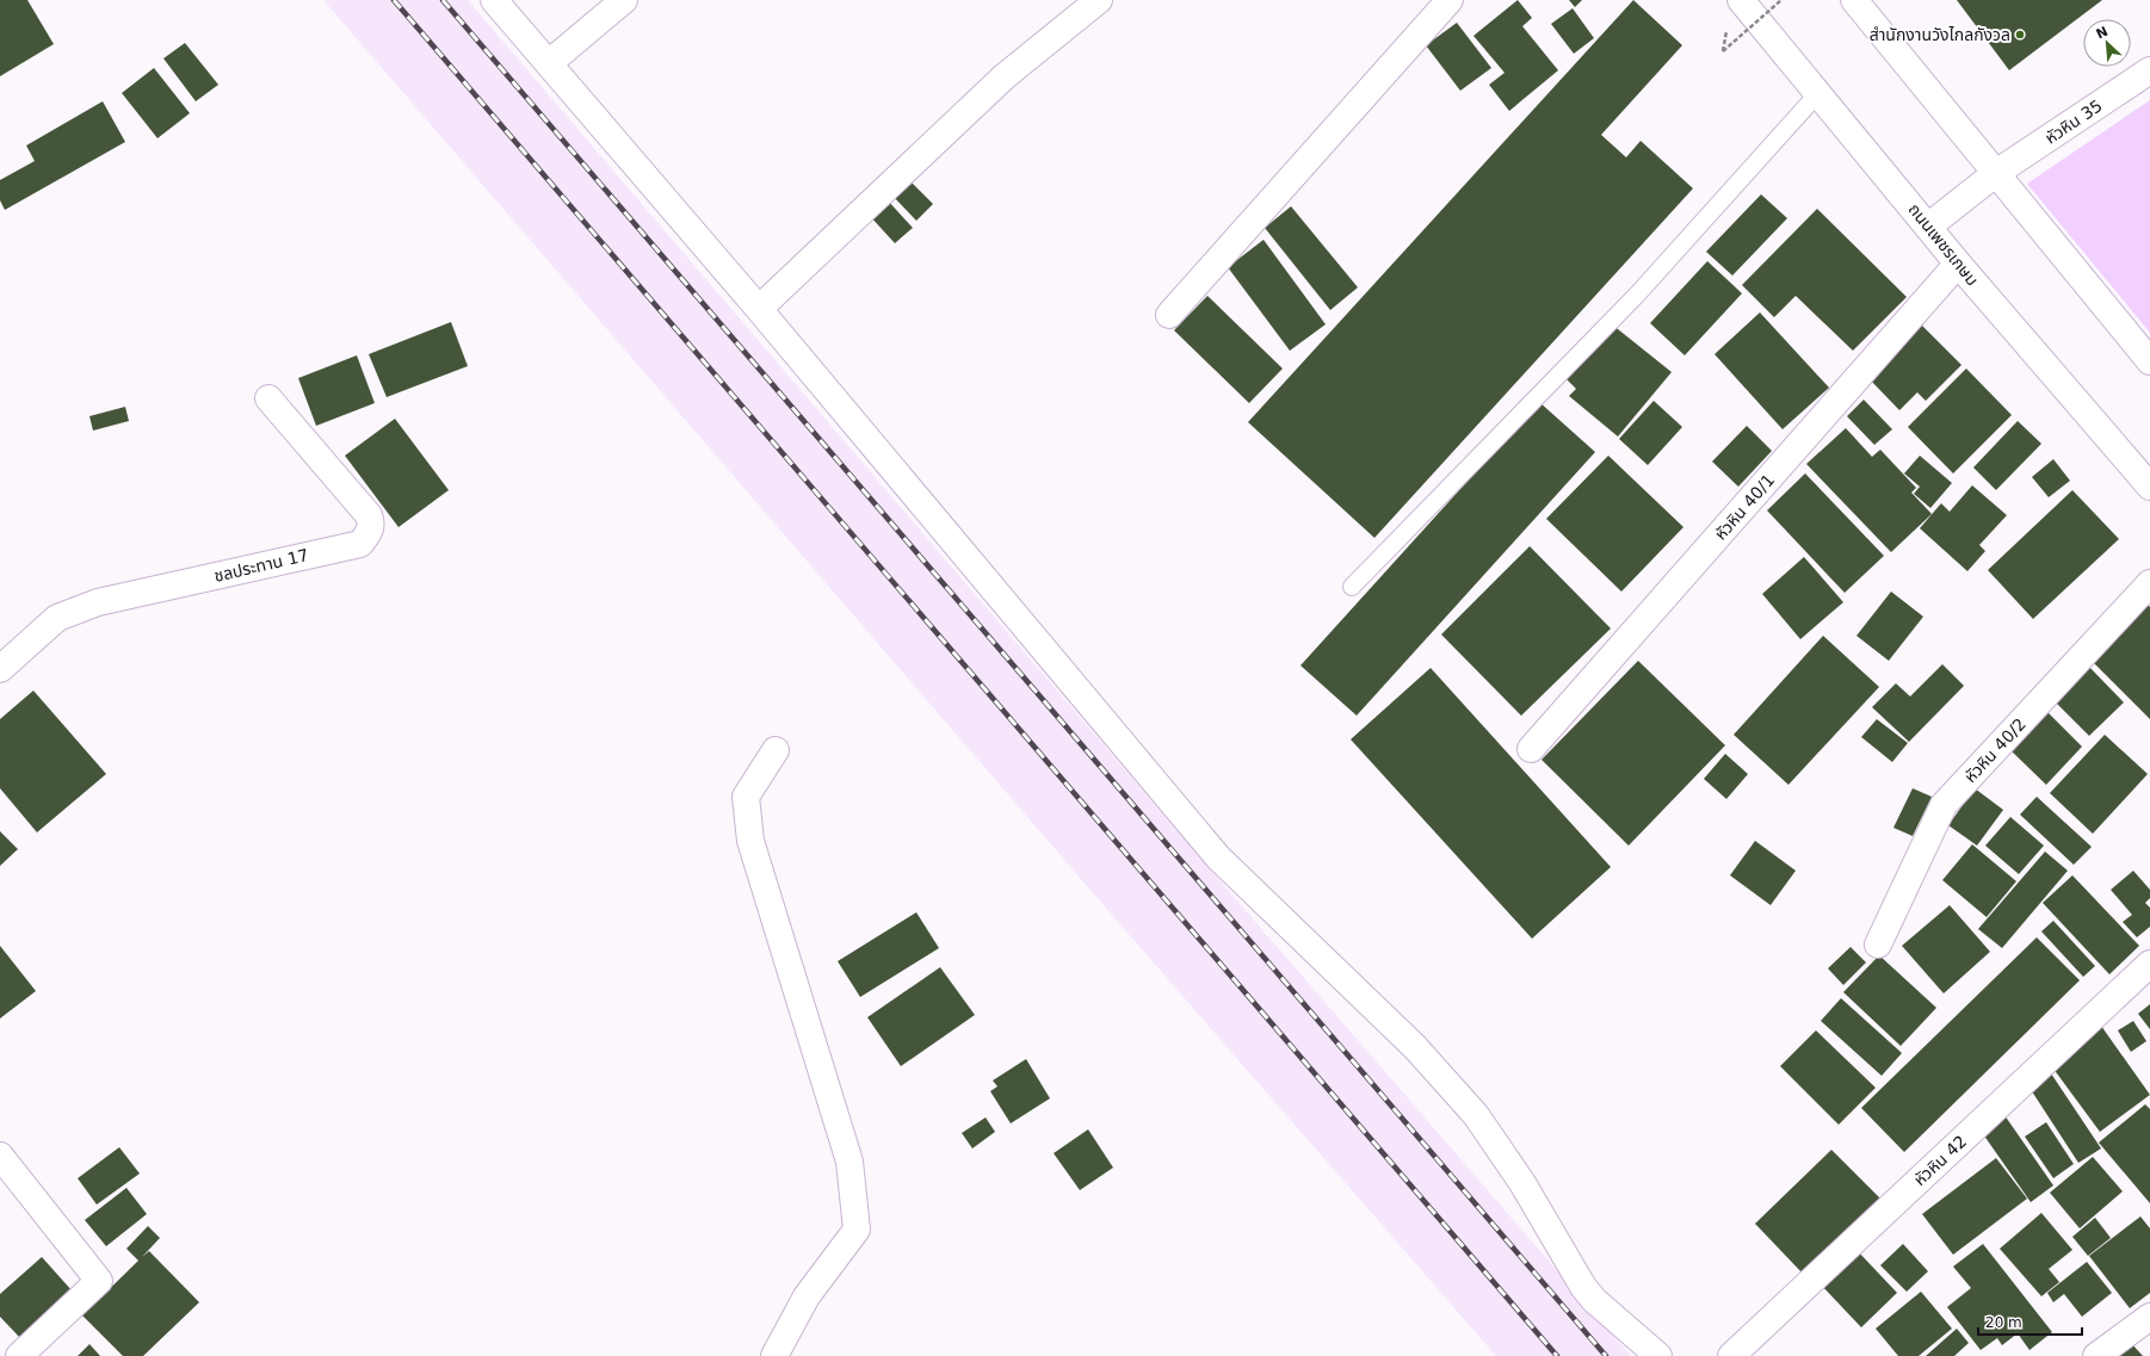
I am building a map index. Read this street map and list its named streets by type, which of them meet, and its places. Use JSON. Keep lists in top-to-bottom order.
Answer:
{
  "streets": {
    "street": [
      "หัวหิน 35",
      "ถนนเพชรเกษม",
      "หัวหิน 40/1",
      "ชลประทาน 17",
      "หัวหิน 40/2",
      "หัวหิน 42"
    ]
  },
  "crossings": [
    ["หัวหิน 35", "ถนนเพชรเกษม"],
    ["ถนนเพชรเกษม", "หัวหิน 40/1"]
  ],
  "places": ["สํานักงานวังไกลกังวล"],
  "scale_bar": "20 m",
  "north": "top left"
}
